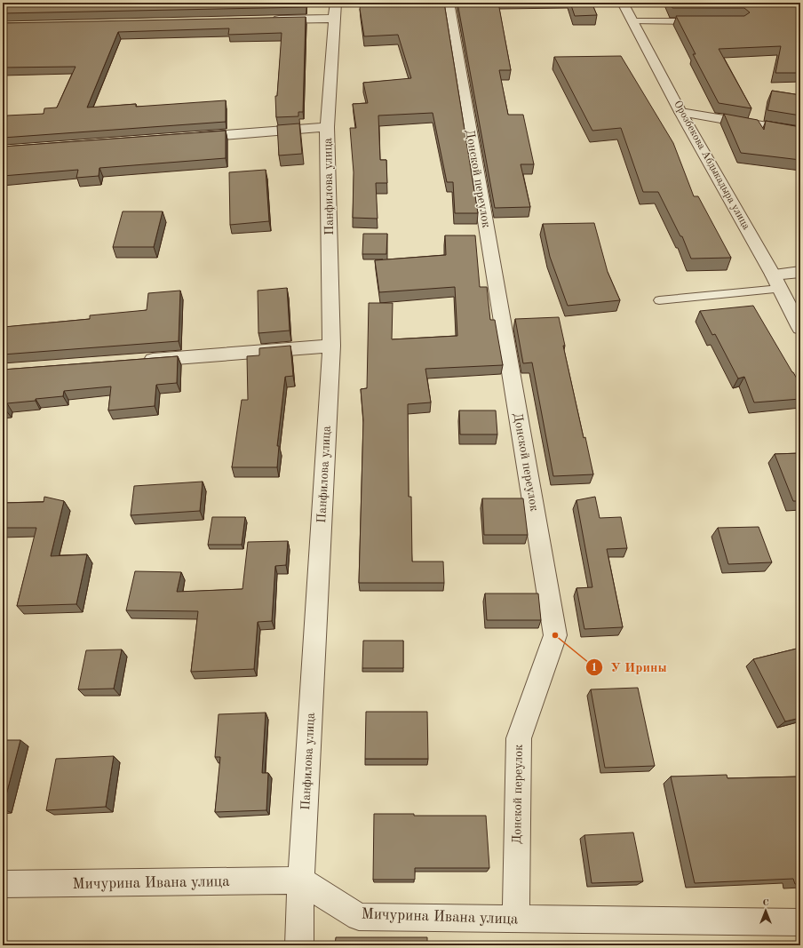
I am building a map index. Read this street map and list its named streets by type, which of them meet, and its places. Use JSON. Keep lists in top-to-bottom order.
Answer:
{
  "streets": {
    "street": [
      "Орозбекова Абдыкадыра улица",
      "Донской переулок",
      "Панфилова улица",
      "Мичурина Ивана улица"
    ]
  },
  "crossings": [
    ["Донской переулок", "Мичурина Ивана улица"],
    ["Панфилова улица", "Мичурина Ивана улица"]
  ],
  "places": ["У Ирины"],
  "north": "top"
}
